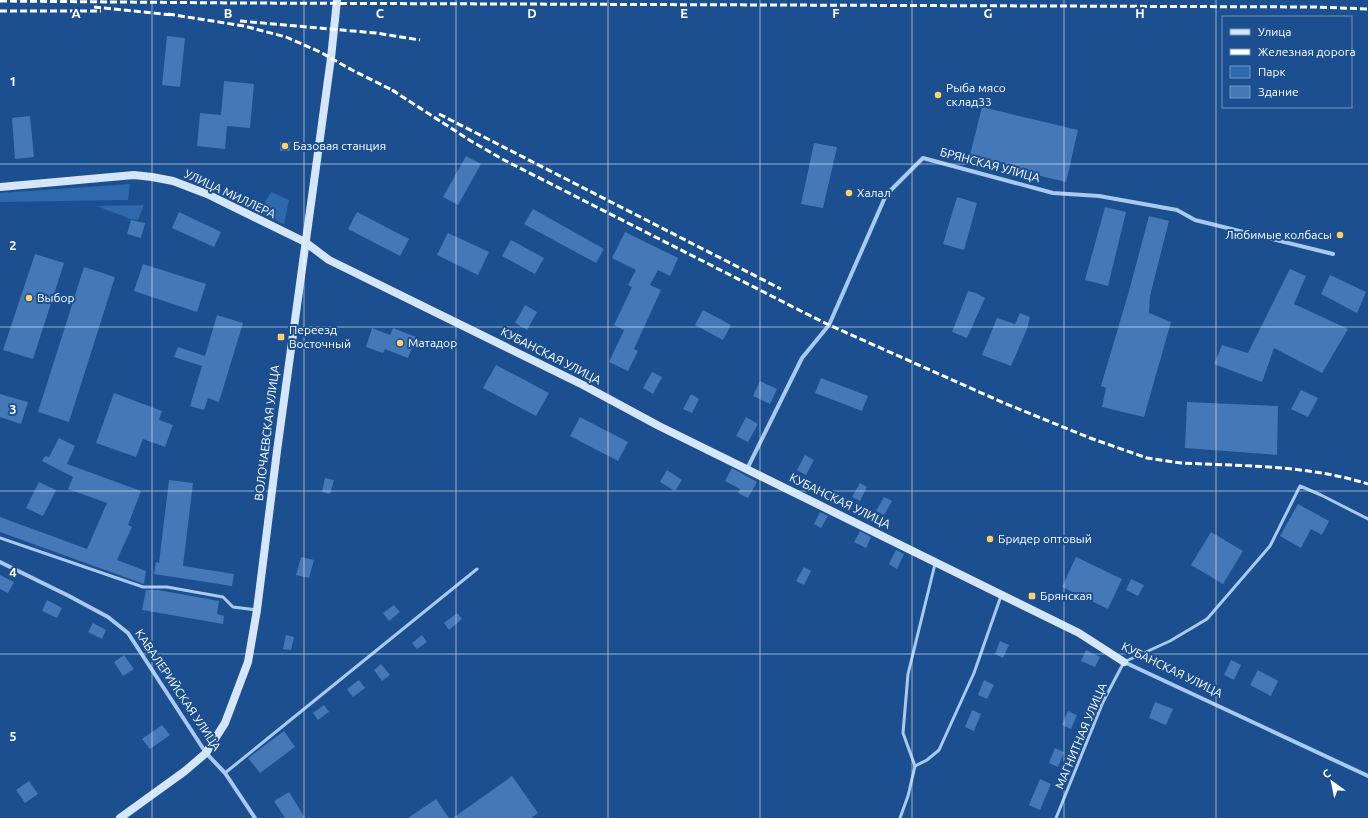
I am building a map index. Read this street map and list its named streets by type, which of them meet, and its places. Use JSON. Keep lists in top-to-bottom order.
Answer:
{
  "streets": {
    "main road": ["УЛИЦА МИЛЛЕРА", "КУБАНСКАЯ УЛИЦА", "ВОЛОЧАЕВСКАЯ УЛИЦА"],
    "street": ["БРЯНСКАЯ УЛИЦА", "КАВАЛЕРИЙСКАЯ УЛИЦА"],
    "lane": ["МАГНИТНАЯ УЛИЦА"]
  },
  "crossings": [
    ["БРЯНСКАЯ УЛИЦА", "КУБАНСКАЯ УЛИЦА"],
    ["УЛИЦА МИЛЛЕРА", "КУБАНСКАЯ УЛИЦА"],
    ["УЛИЦА МИЛЛЕРА", "ВОЛОЧАЕВСКАЯ УЛИЦА"],
    ["КУБАНСКАЯ УЛИЦА", "ВОЛОЧАЕВСКАЯ УЛИЦА"],
    ["КУБАНСКАЯ УЛИЦА", "МАГНИТНАЯ УЛИЦА"],
    ["ВОЛОЧАЕВСКАЯ УЛИЦА", "КАВАЛЕРИЙСКАЯ УЛИЦА"]
  ],
  "places": {
    "other": [
      "Рыба мясо склад33",
      "Базовая станция",
      "Халал",
      "Любимые колбасы",
      "Выбор",
      "Матадор",
      "Бридер оптовый"
    ],
    "transit": ["Переезд Восточный", "Брянская"]
  },
  "legend": [
    "Улица",
    "Железная дорога",
    "Парк",
    "Здание"
  ],
  "north": "top left",
  "grid": {
    "columns": [
      "A",
      "B",
      "C",
      "D",
      "E",
      "F",
      "G",
      "H"
    ],
    "rows": [
      "1",
      "2",
      "3",
      "4",
      "5"
    ]
  }
}
